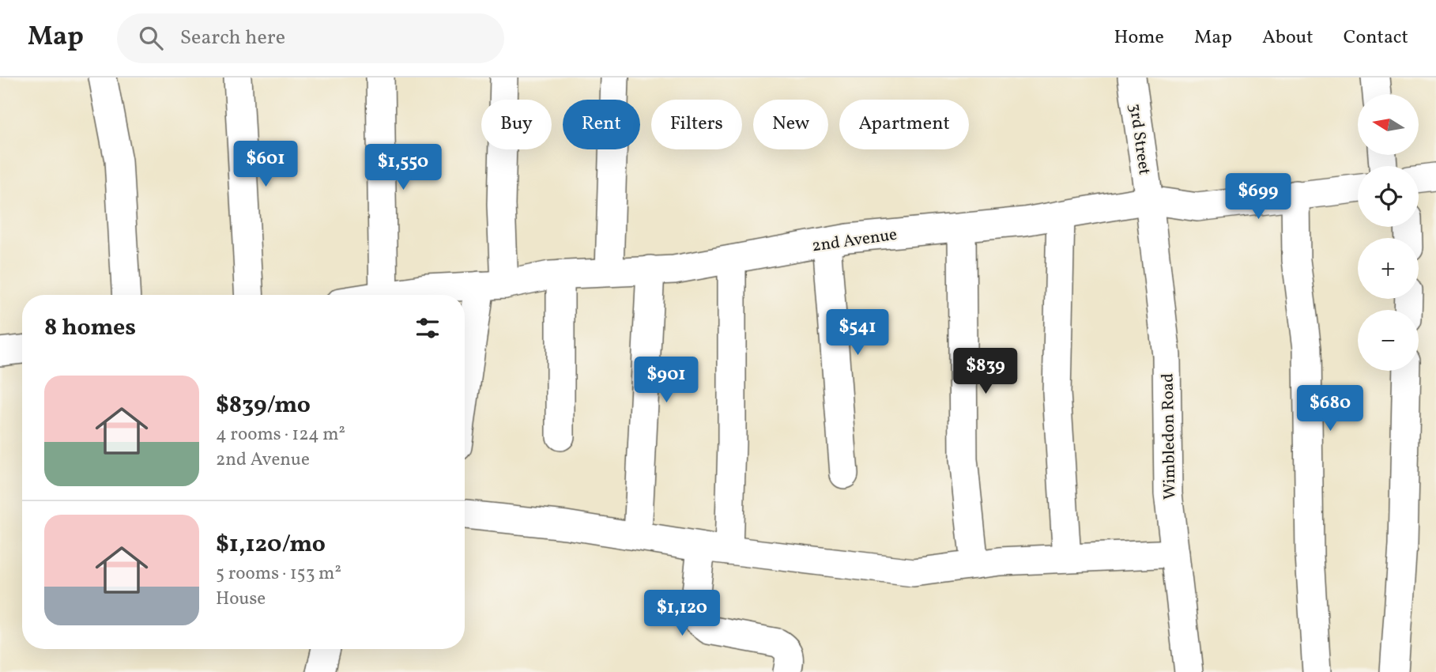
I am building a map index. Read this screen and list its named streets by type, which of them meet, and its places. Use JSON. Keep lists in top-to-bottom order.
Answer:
{
  "streets": {
    "street": ["3rd Street", "2nd Avenue", "Wimbledon Road"]
  },
  "crossings": [
    ["3rd Street", "2nd Avenue"],
    ["3rd Street", "Wimbledon Road"],
    ["2nd Avenue", "Wimbledon Road"]
  ],
  "north": "left",
  "page": {
    "header": "Map",
    "search": "Search here",
    "nav": [
      "Home",
      "Map",
      "About",
      "Contact"
    ],
    "map_buttons": ["+", "−"],
    "chip": [
      "Buy",
      "Rent",
      "Filters",
      "New",
      "Apartment"
    ],
    "price": [
      "$601",
      "$1,550",
      "$699",
      "$541",
      "$839",
      "$901",
      "$680",
      "$1,120"
    ],
    "heading": "8 homes",
    "list": [
      {
        "name": "$839/mo",
        "note": "4 rooms · 124 m² · 2nd Avenue"
      },
      {
        "name": "$1,120/mo",
        "note": "5 rooms · 153 m² · House"
      }
    ]
  }
}
